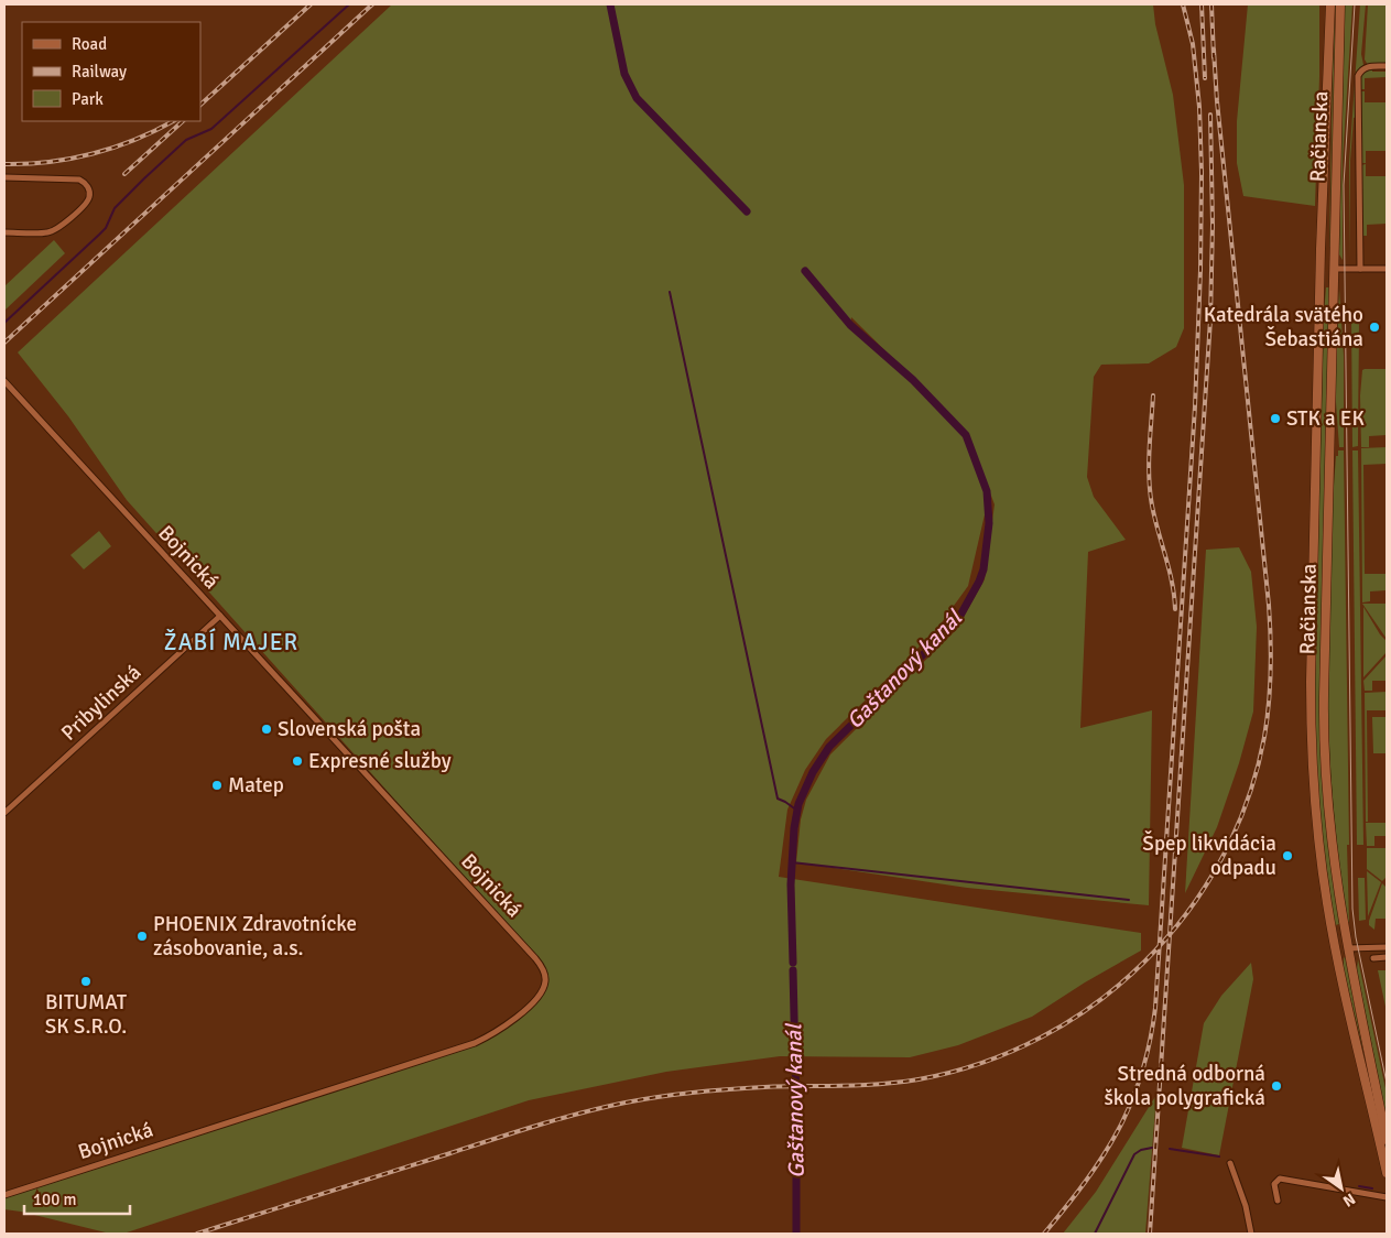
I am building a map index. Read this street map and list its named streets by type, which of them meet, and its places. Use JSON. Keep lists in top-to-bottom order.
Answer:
{
  "streets": {
    "main road": ["Račianska"],
    "street": ["Bojnická", "Pribylinská"]
  },
  "crossings": [
    ["Bojnická", "Pribylinská"]
  ],
  "districts": ["ŽABÍ MAJER"],
  "water": ["Gaštanový kanál"],
  "places": [
    "Katedrála svätého Šebastiána",
    "STK a EK",
    "Slovenská pošta",
    "Expresné služby",
    "Matep",
    "Špep likvidácia odpadu",
    "PHOENIX Zdravotnícke zásobovanie, a.s.",
    "BITUMAT SK S.R.O.",
    "Stredná odborná škola polygrafická"
  ],
  "legend": ["Road", "Railway", "Park"],
  "scale_bar": "100 m",
  "north": "bottom right"
}
